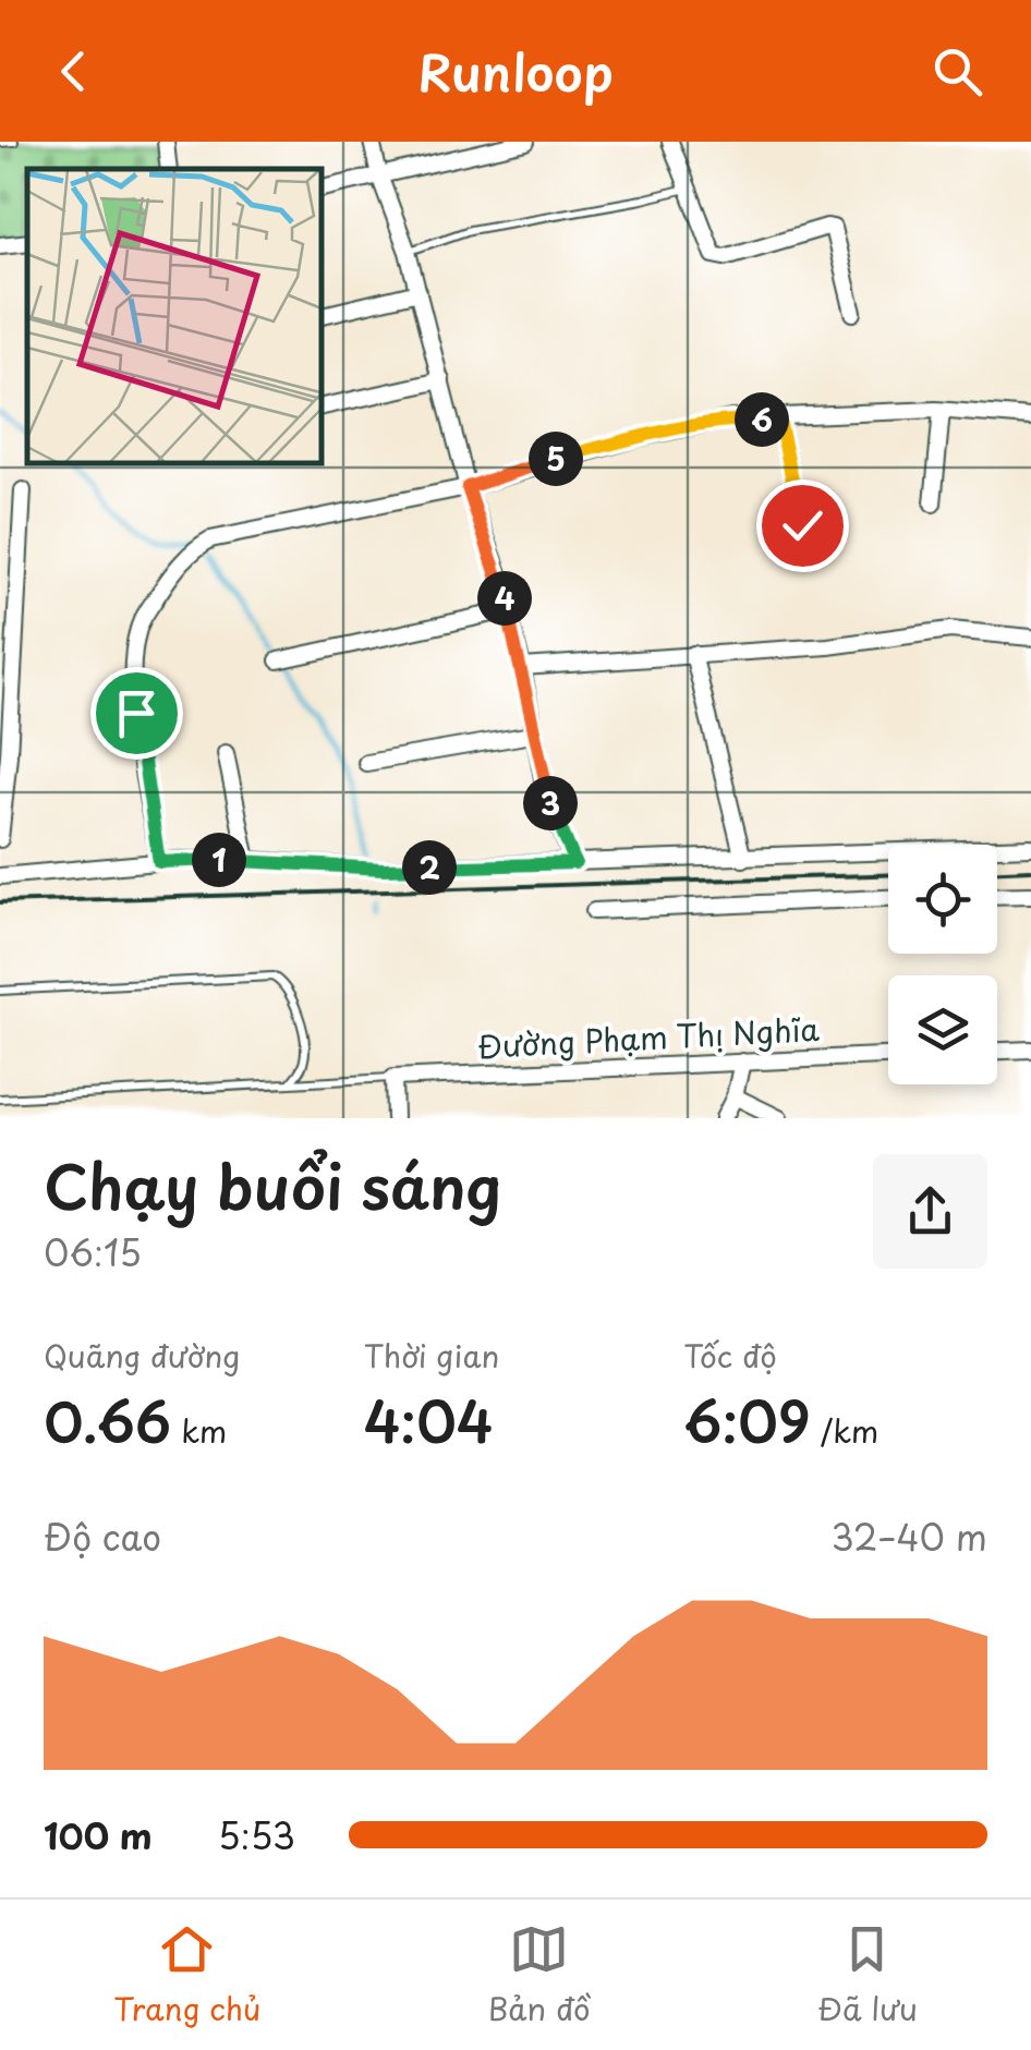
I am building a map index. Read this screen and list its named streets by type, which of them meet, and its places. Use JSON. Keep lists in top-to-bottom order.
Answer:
{
  "streets": {
    "street": ["Đường Phạm Thị Nghĩa"]
  },
  "page": {
    "header": "Runloop",
    "pins": [
      "6",
      "5",
      "4",
      "3",
      "1",
      "2"
    ],
    "heading": ["Chạy buổi sáng", "06:15"],
    "stats": [
      ["Quãng đường", "0.66 km"],
      ["Thời gian", "4:04"],
      ["Tốc độ", "6:09 /km"]
    ],
    "chart": ["Độ cao", "32–40 m"],
    "list": [
      {
        "name": "100 m",
        "note": "5:53"
      }
    ],
    "tabs": ["Trang chủ", "Bản đồ", "Đã lưu"]
  }
}
